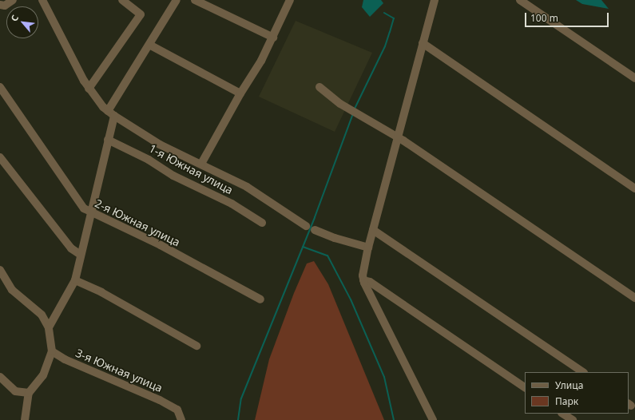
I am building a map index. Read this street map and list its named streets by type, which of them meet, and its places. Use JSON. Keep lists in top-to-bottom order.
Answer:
{
  "streets": {
    "street": ["1-я Южная улица", "2-я Южная улица", "3-я Южная улица"]
  },
  "legend": ["Улица", "Парк"],
  "scale_bar": "100 m",
  "north": "top left"
}
